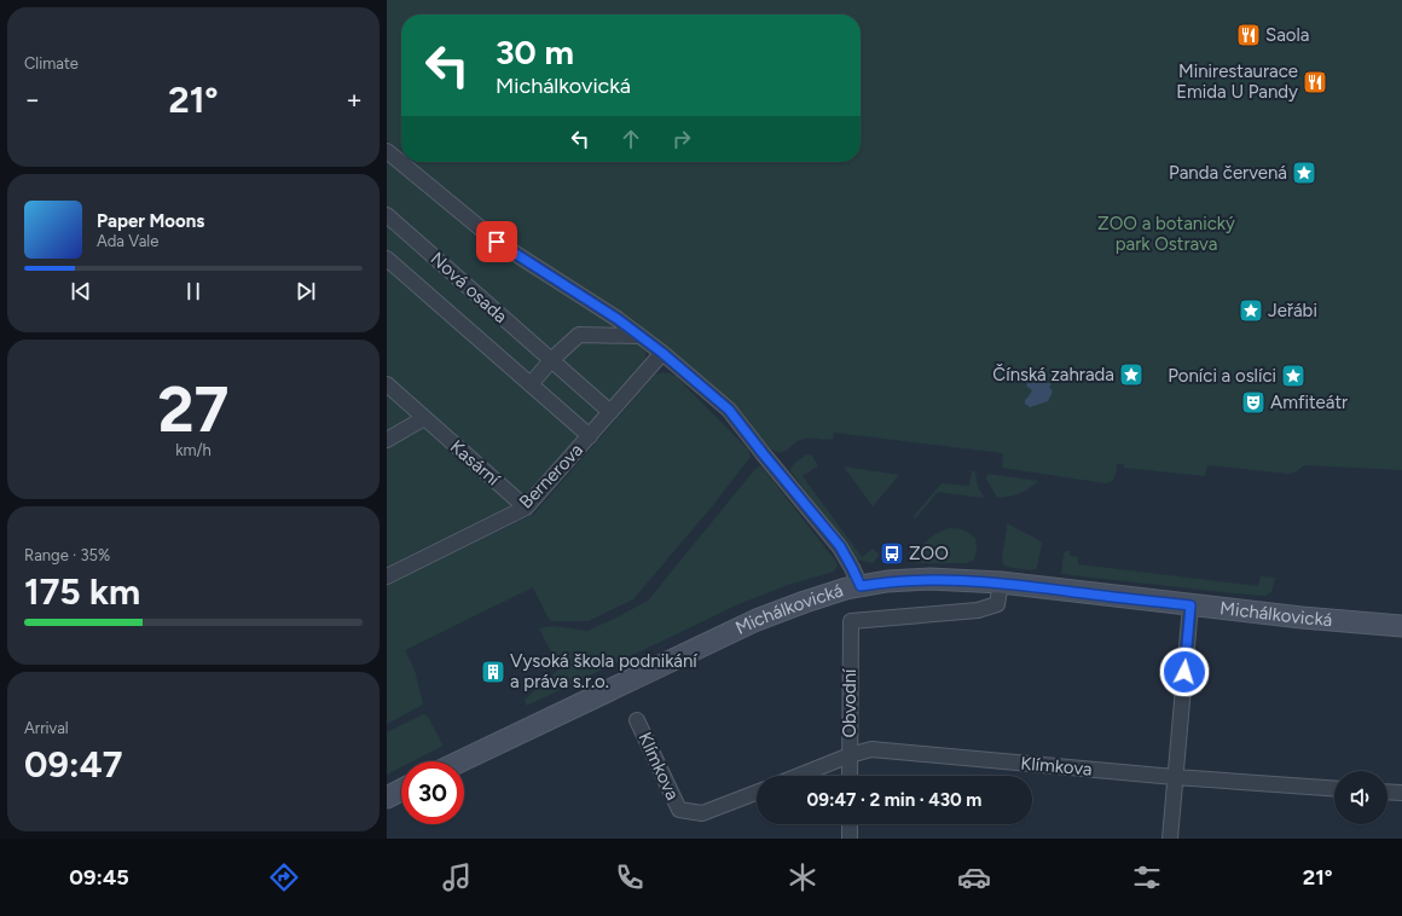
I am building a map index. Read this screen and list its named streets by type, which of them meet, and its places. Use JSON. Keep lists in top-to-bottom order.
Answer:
{
  "streets": {
    "street": [
      "Nová osada",
      "Kasární",
      "Bernerova",
      "Michálkovická",
      "Obvodní",
      "Klímkova"
    ]
  },
  "crossings": [
    ["Nová osada", "Bernerova"],
    ["Kasární", "Bernerova"],
    ["Michálkovická", "Obvodní"],
    ["Obvodní", "Klímkova"]
  ],
  "parks": ["ZOO a botanický park Ostrava"],
  "places": {
    "restaurant": ["Saola", "Minirestaurace Emida U Pandy"],
    "place": [
      "Panda červená",
      "Jeřábi",
      "Čínská zahrada",
      "Poníci a oslíci"
    ],
    "theatre": ["Amfiteátr"],
    "bus stop": ["ZOO"],
    "building": ["Vysoká škola podnikání a práva s.r.o."]
  },
  "page": {
    "tile": [
      "Climate",
      ["27", "km/h"],
      ["Range · 35%", "175 km"],
      ["Arrival", "09:47"]
    ],
    "turn": ["30 m", "Michálkovická"],
    "heat": ["−", "21°", "+"],
    "song": ["Paper Moons", "Ada Vale"],
    "limit": "30",
    "trip": "09:47 · 2 min · 430 m",
    "tabs": ["09:45", "21°"]
  }
}
